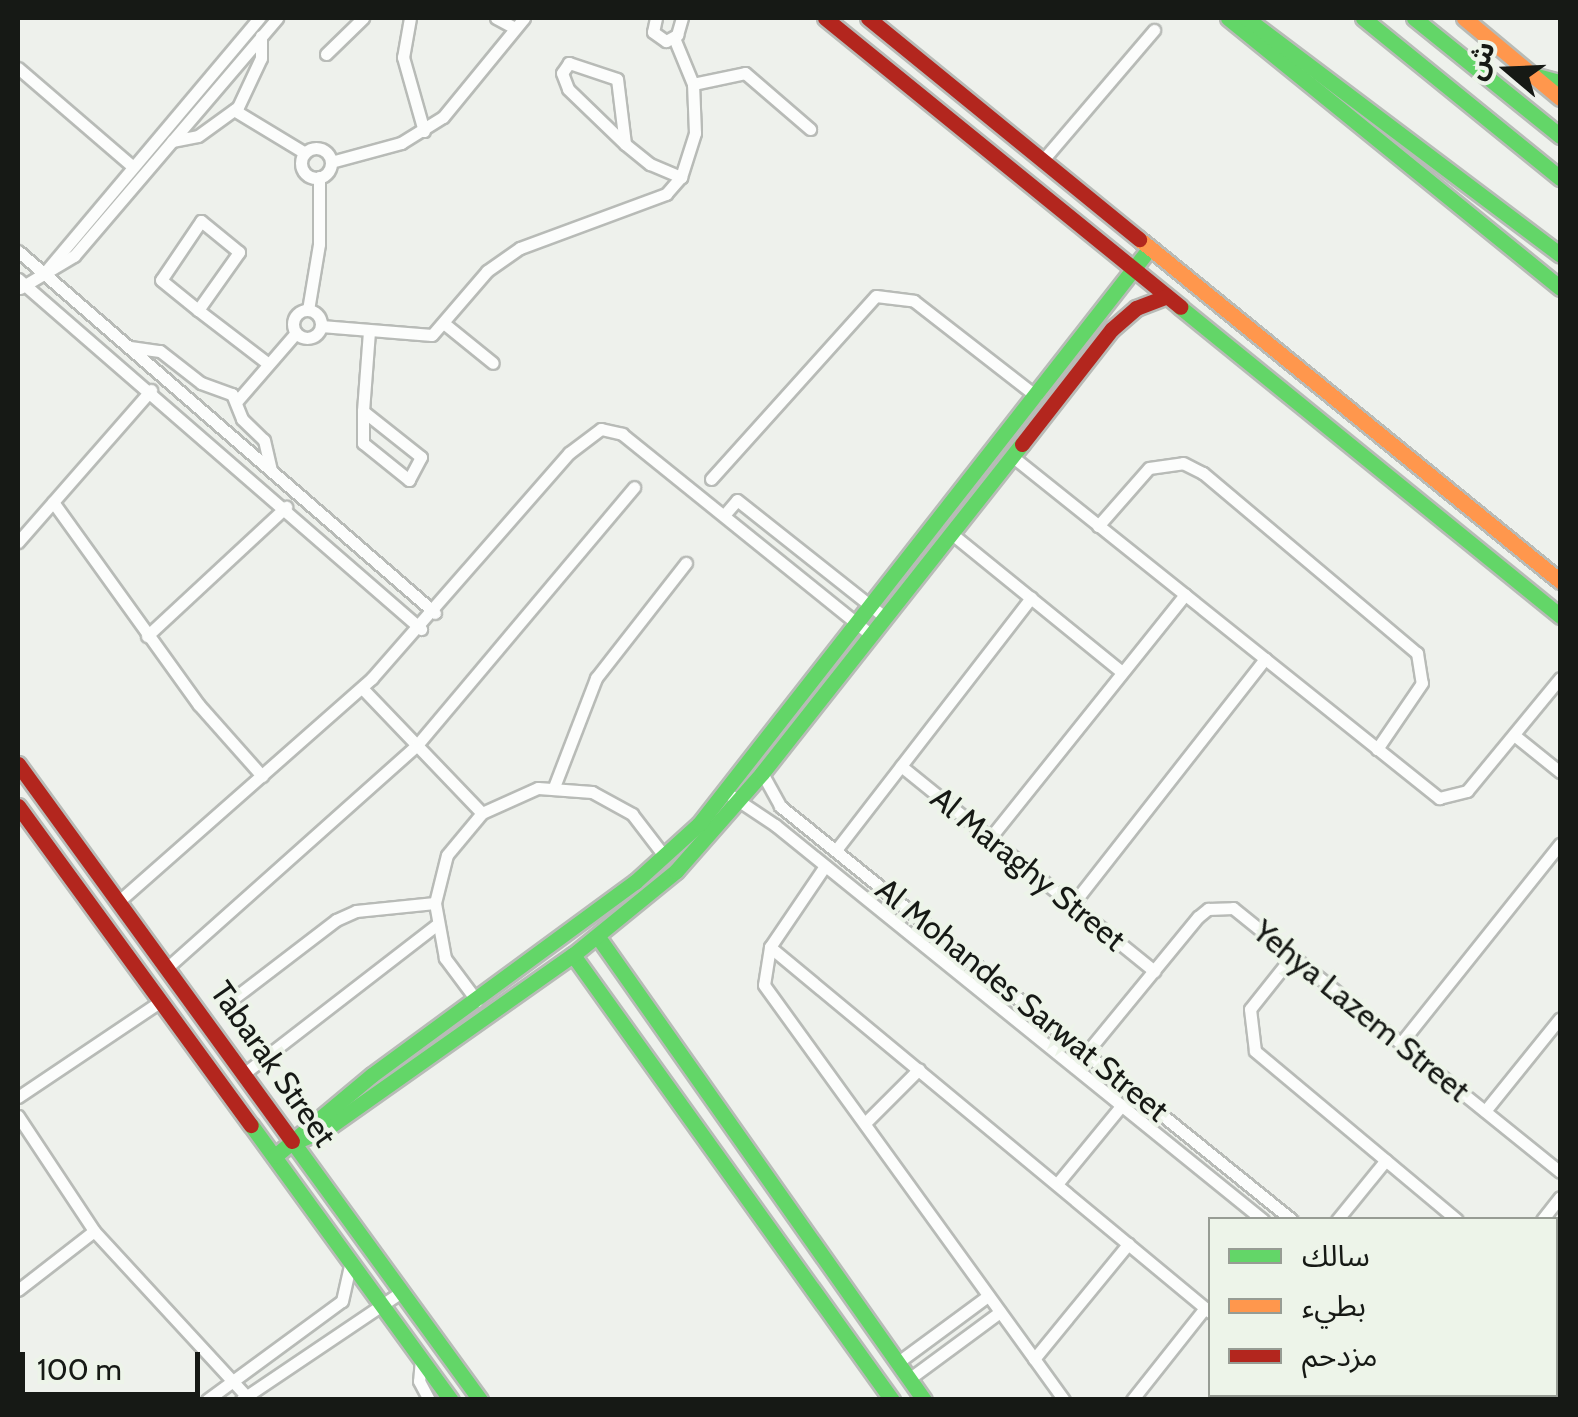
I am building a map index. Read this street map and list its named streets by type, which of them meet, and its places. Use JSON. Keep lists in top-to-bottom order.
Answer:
{
  "streets": {
    "main road": ["Tabarak Street"],
    "street": ["Al Maraghy Street", "Al Mohandes Sarwat Street", "Yehya Lazem Street"]
  },
  "crossings": [
    ["Al Maraghy Street", "Yehya Lazem Street"],
    ["Al Mohandes Sarwat Street", "Yehya Lazem Street"]
  ],
  "legend": ["سالك", "بطيء", "مزدحم"],
  "scale_bar": "100 m",
  "north": "left"
}
